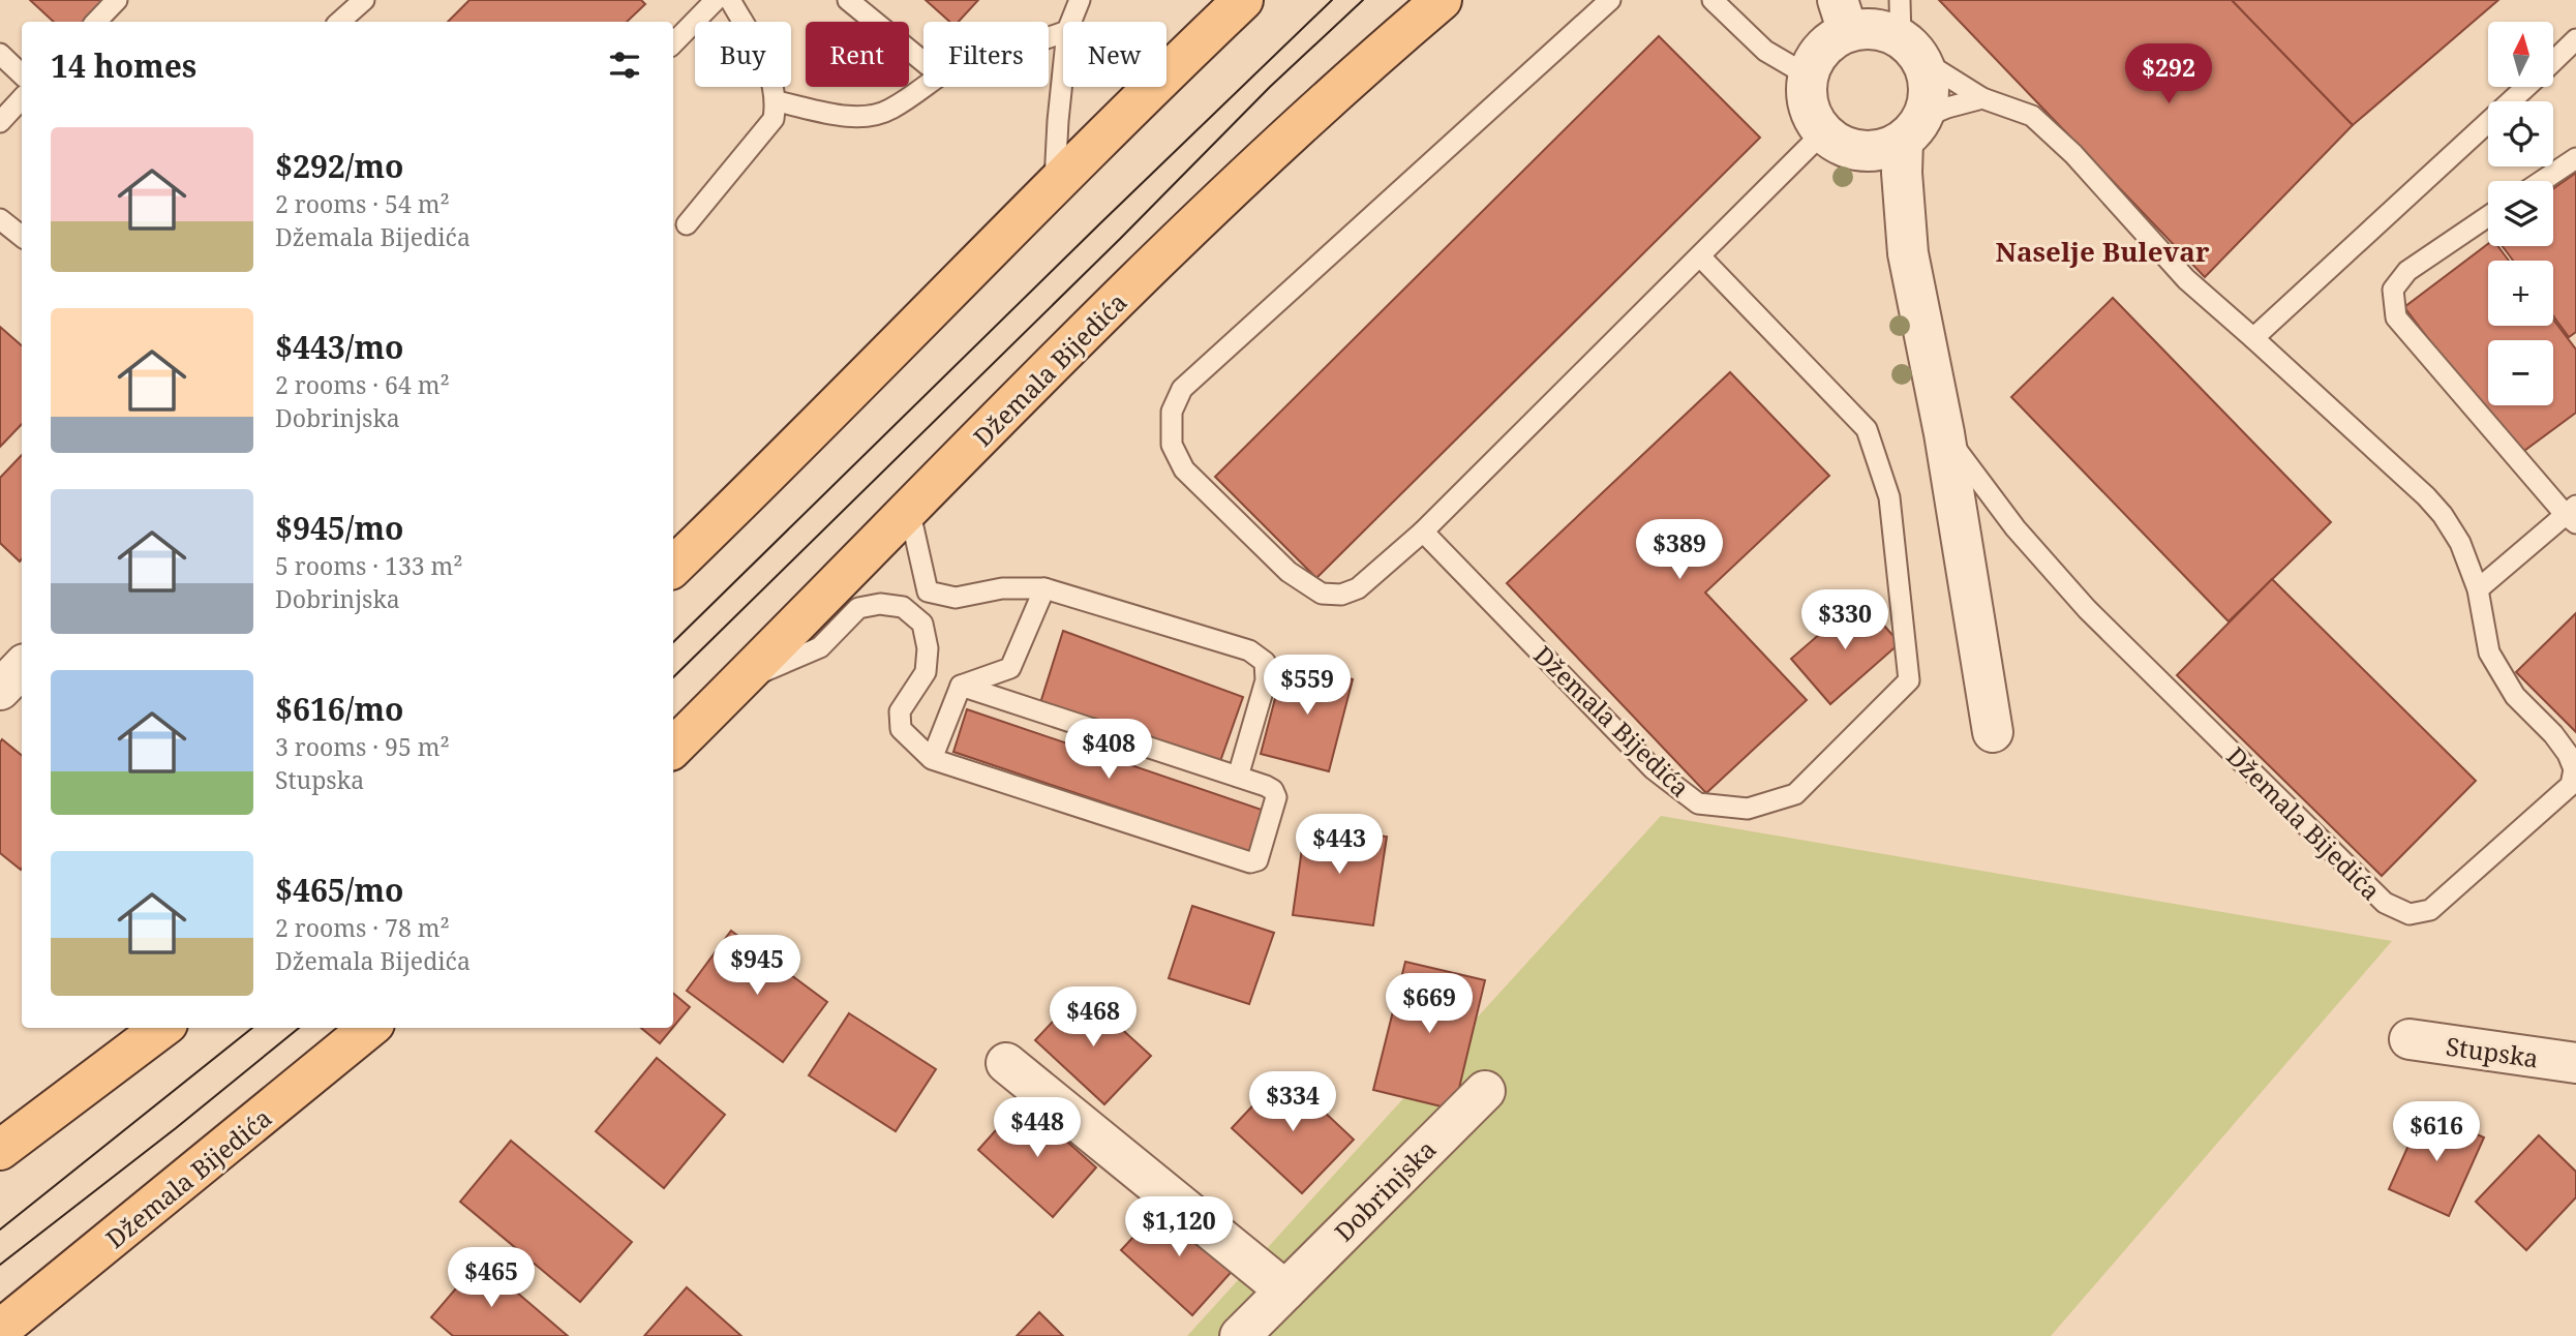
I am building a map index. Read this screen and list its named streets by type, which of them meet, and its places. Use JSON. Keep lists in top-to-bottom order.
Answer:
{
  "streets": {
    "main road": ["Džemala Bijedića"],
    "street": ["Stupska", "Dobrinjska"]
  },
  "districts": ["Naselje Bulevar"],
  "north": "top",
  "page": {
    "map_buttons": ["+", "−"],
    "chip": [
      "Buy",
      "Rent",
      "Filters",
      "New"
    ],
    "heading": "14 homes",
    "price": [
      "$292",
      "$389",
      "$330",
      "$559",
      "$408",
      "$443",
      "$945",
      "$669",
      "$468",
      "$334",
      "$448",
      "$616",
      "$1,120",
      "$465"
    ],
    "list": [
      {
        "name": "$292/mo",
        "note": "2 rooms · 54 m² · Džemala Bijedića"
      },
      {
        "name": "$443/mo",
        "note": "2 rooms · 64 m² · Dobrinjska"
      },
      {
        "name": "$945/mo",
        "note": "5 rooms · 133 m² · Dobrinjska"
      },
      {
        "name": "$616/mo",
        "note": "3 rooms · 95 m² · Stupska"
      },
      {
        "name": "$465/mo",
        "note": "2 rooms · 78 m² · Džemala Bijedića"
      }
    ]
  }
}
